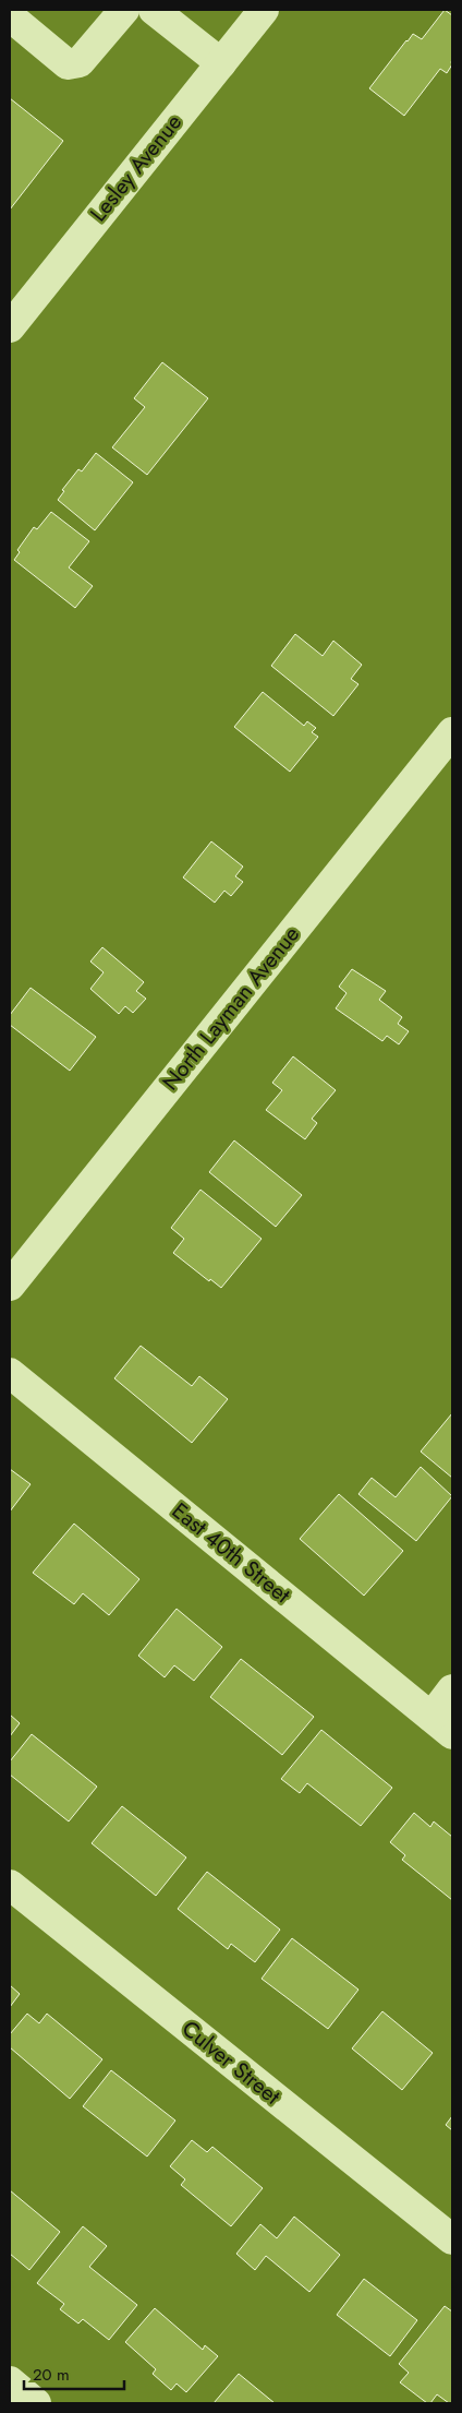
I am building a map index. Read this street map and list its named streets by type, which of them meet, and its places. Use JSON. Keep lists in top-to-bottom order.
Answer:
{
  "streets": {
    "street": [
      "Lesley Avenue",
      "North Layman Avenue",
      "East 40th Street",
      "Culver Street"
    ]
  },
  "scale_bar": "20 m"
}
